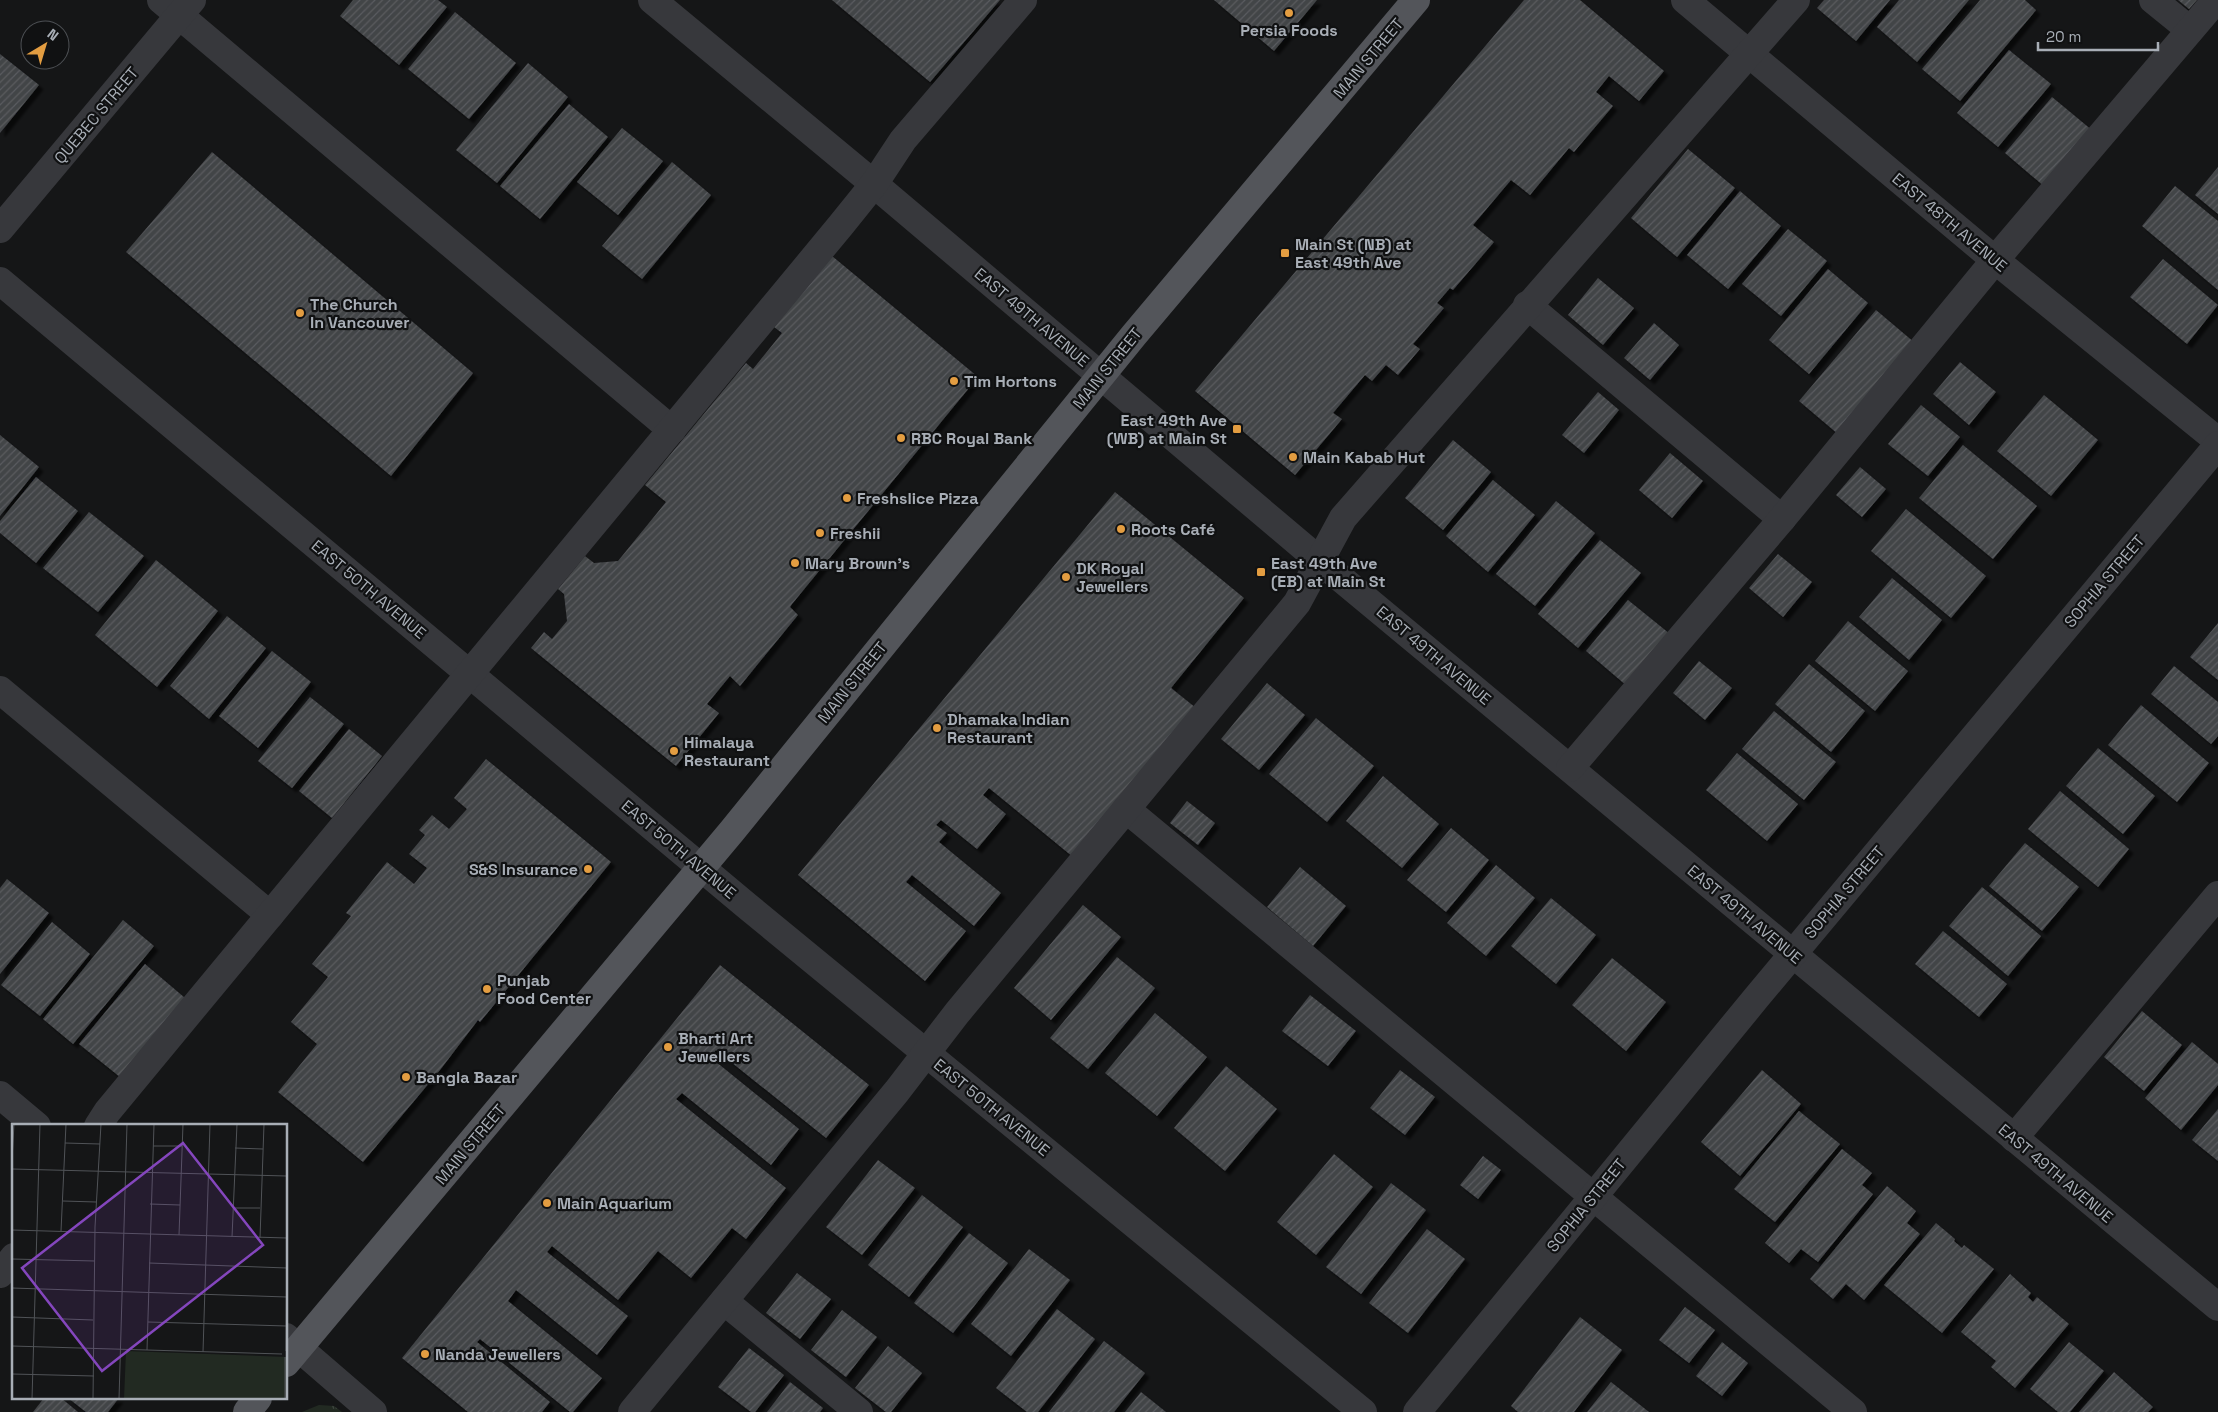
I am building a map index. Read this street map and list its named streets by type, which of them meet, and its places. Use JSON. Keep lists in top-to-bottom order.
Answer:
{
  "streets": {
    "main road": ["MAIN STREET"],
    "street": [
      "QUEBEC STREET",
      "EAST 48TH AVENUE",
      "EAST 49TH AVENUE",
      "SOPHIA STREET",
      "EAST 50TH AVENUE"
    ]
  },
  "crossings": [
    ["MAIN STREET", "EAST 49TH AVENUE"],
    ["MAIN STREET", "EAST 50TH AVENUE"],
    ["EAST 49TH AVENUE", "SOPHIA STREET"]
  ],
  "places": {
    "other": [
      "Persia Foods",
      "The Church In Vancouver",
      "Tim Hortons",
      "RBC Royal Bank",
      "Main Kabab Hut",
      "Freshslice Pizza",
      "Roots Café",
      "Freshii",
      "Mary Brown's",
      "DK Royal Jewellers",
      "Dhamaka Indian Restaurant",
      "Himalaya Restaurant",
      "S&S Insurance",
      "Punjab Food Center",
      "Bharti Art Jewellers",
      "Bangla Bazar",
      "Main Aquarium",
      "Nanda Jewellers"
    ],
    "transit": ["Main St (NB) at East 49th Ave", "East 49th Ave (WB) at Main St", "East 49th Ave (EB) at Main St"]
  },
  "scale_bar": "20 m",
  "north": "top right"
}
